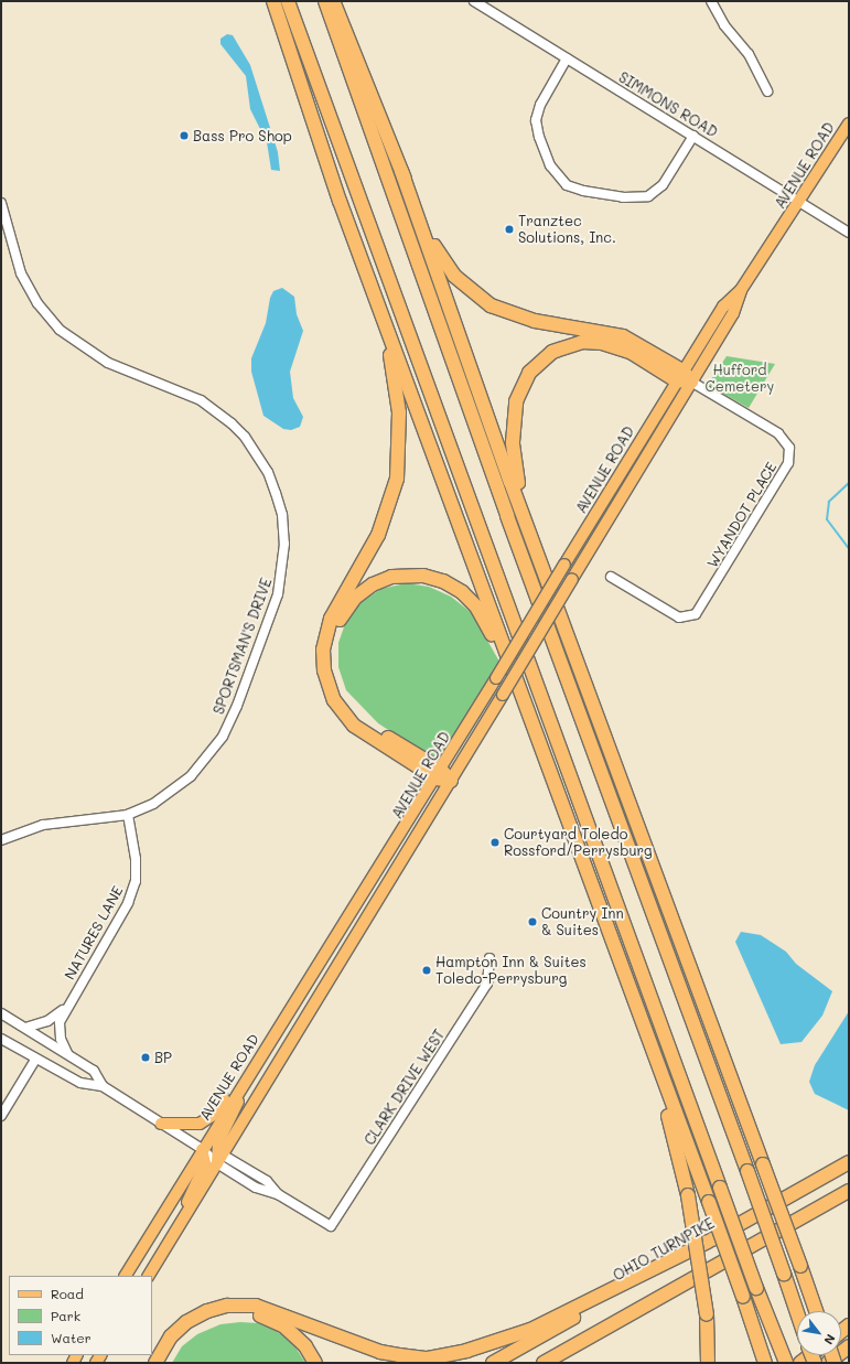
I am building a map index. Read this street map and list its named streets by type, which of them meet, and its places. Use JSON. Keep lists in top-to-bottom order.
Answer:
{
  "streets": {
    "highway": ["OHIO TURNPIKE"],
    "main road": ["AVENUE ROAD"],
    "street": [
      "SIMMONS ROAD",
      "WYANDOT PLACE",
      "SPORTSMAN'S DRIVE",
      "NATURES LANE",
      "CLARK DRIVE WEST"
    ]
  },
  "crossings": [
    ["SIMMONS ROAD", "AVENUE ROAD"],
    ["AVENUE ROAD", "WYANDOT PLACE"],
    ["AVENUE ROAD", "CLARK DRIVE WEST"],
    ["SPORTSMAN'S DRIVE", "NATURES LANE"]
  ],
  "parks": ["Hufford Cemetery"],
  "places": [
    "Bass Pro Shop",
    "Tranztec Solutions, Inc.",
    "Courtyard Toledo Rossford/Perrysburg",
    "Country Inn & Suites",
    "Hampton Inn & Suites Toledo-Perrysburg",
    "BP"
  ],
  "legend": ["Road", "Park", "Water"],
  "north": "bottom right"
}
